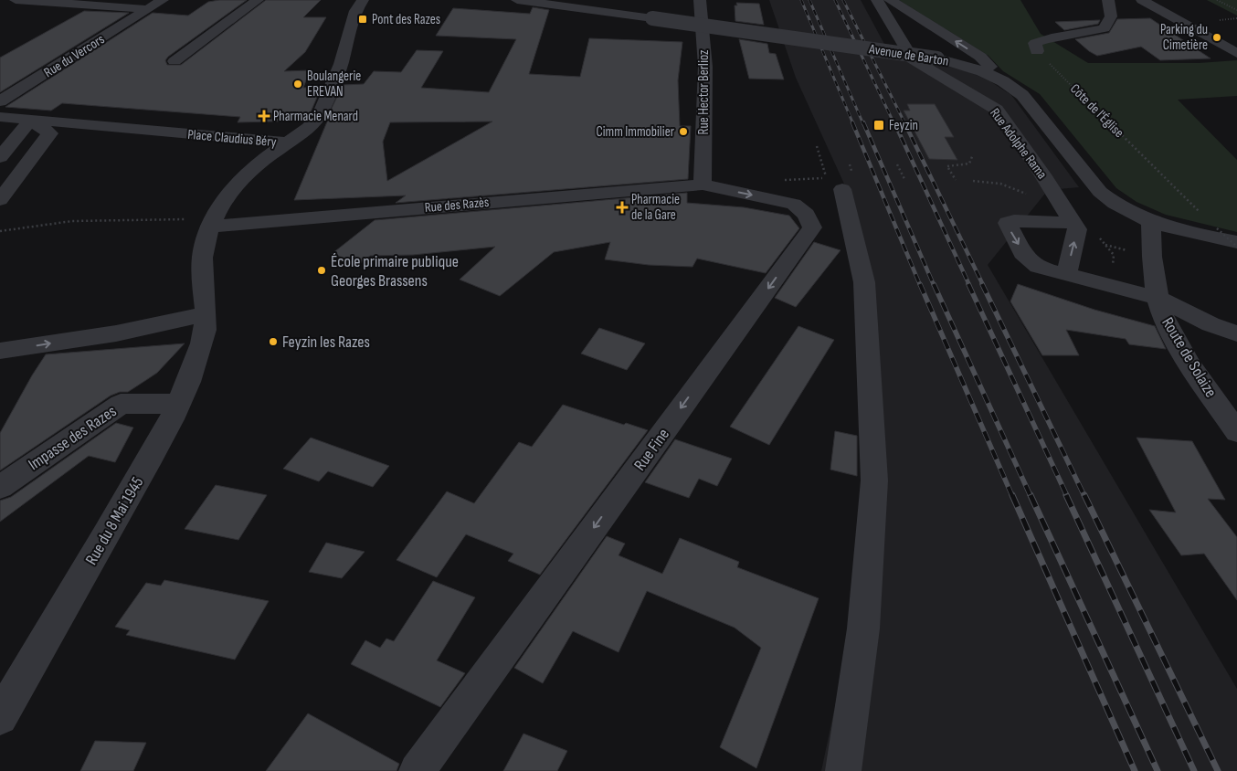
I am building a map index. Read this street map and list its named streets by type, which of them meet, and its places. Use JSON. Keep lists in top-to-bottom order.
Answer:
{
  "streets": {
    "street": [
      "Avenue de Barton",
      "Rue du Vercors",
      "Rue Hector Berlioz",
      "Place Claudius Béry",
      "Rue Adolphe Rama",
      "Rue des Razès",
      "Route de Solaize",
      "Impasse des Razes",
      "Rue Fine",
      "Rue du 8 Mai 1945"
    ],
    "path": ["Côte de l'Église"]
  },
  "crossings": [
    ["Avenue de Barton", "Route de Solaize"],
    ["Rue Hector Berlioz", "Rue des Razès"],
    ["Rue Hector Berlioz", "Rue Fine"],
    ["Place Claudius Béry", "Rue des Razès"],
    ["Place Claudius Béry", "Rue du 8 Mai 1945"],
    ["Rue des Razès", "Rue Fine"],
    ["Impasse des Razes", "Rue du 8 Mai 1945"]
  ],
  "one_way": ["Rue Fine"],
  "places": {
    "transit": ["Pont des Razes", "Feyzin"],
    "other": [
      "Parking du Cimetière",
      "Boulangerie EREVAN",
      "Cimm Immobilier",
      "École primaire publique Georges Brassens",
      "Feyzin les Razes"
    ],
    "health": ["Pharmacie Menard", "Pharmacie de la Gare"]
  }
}
